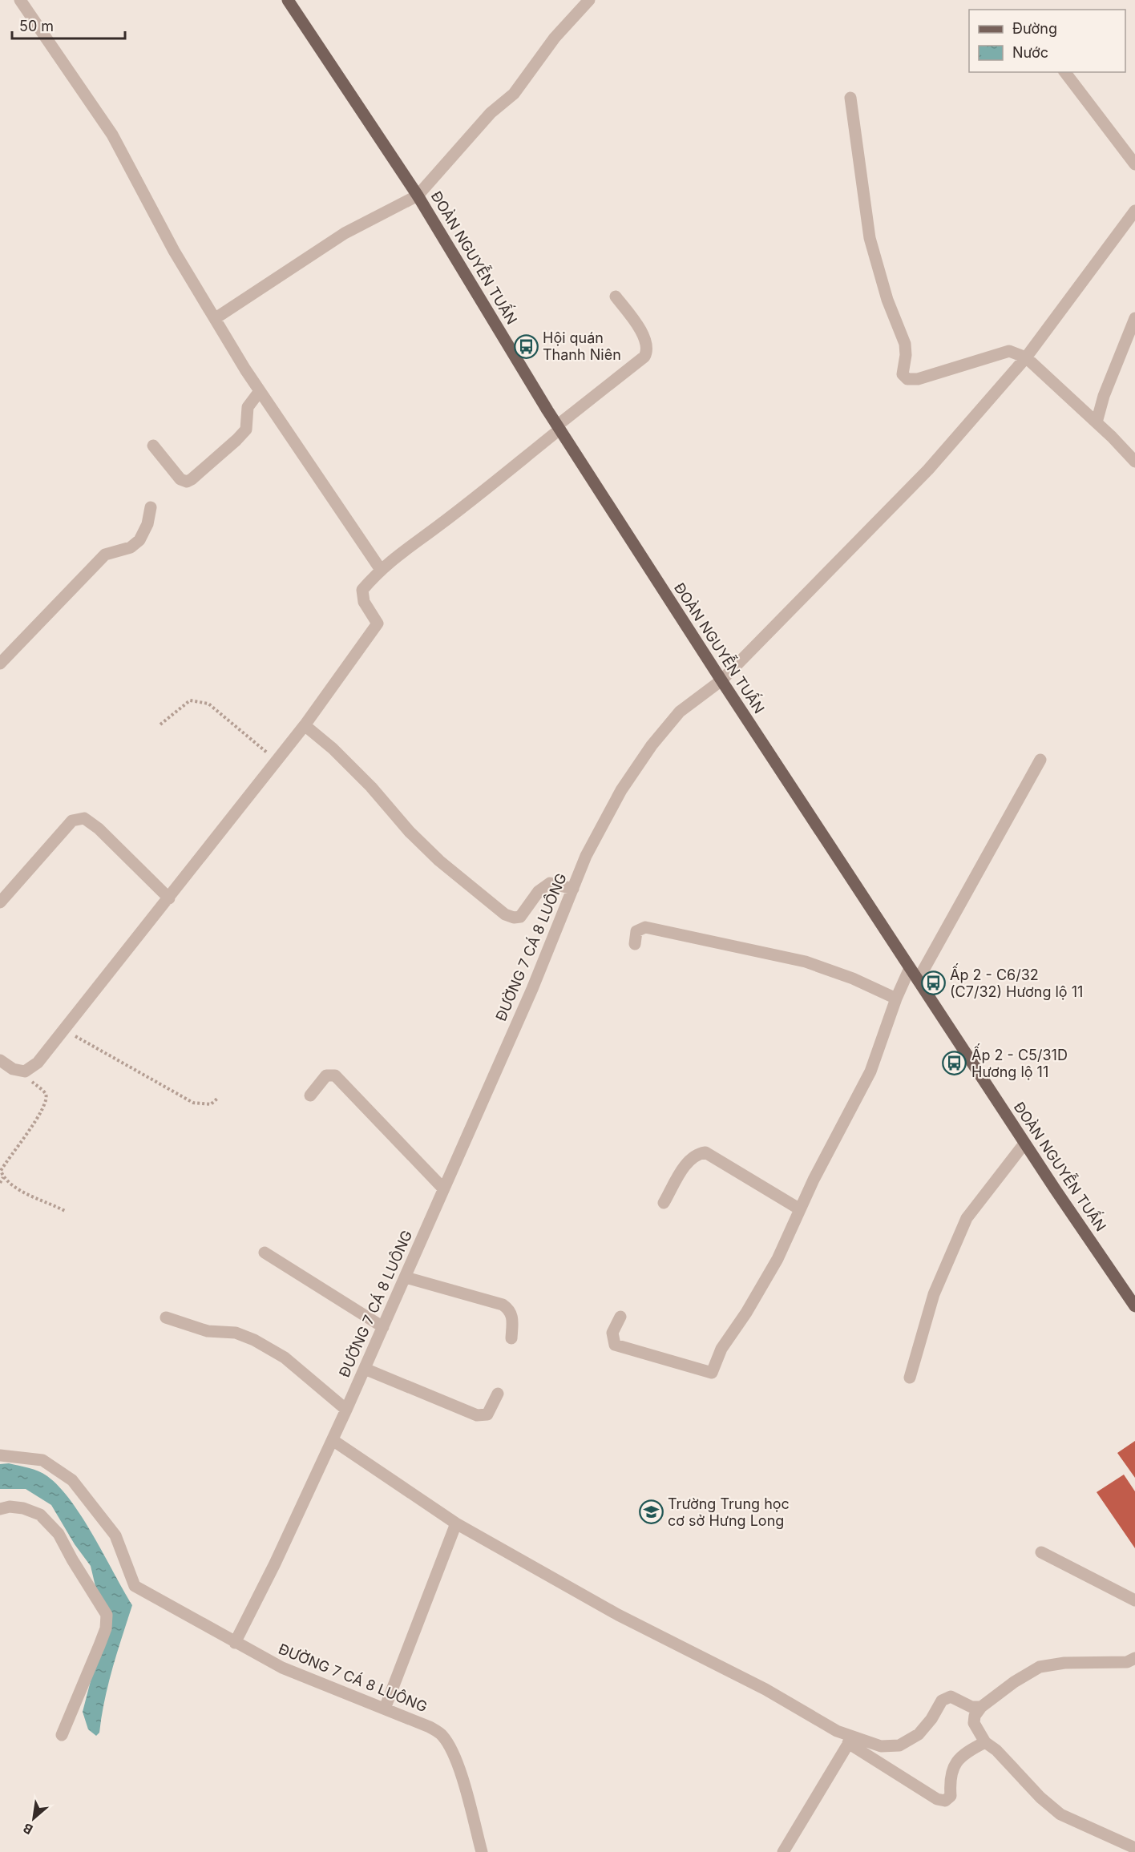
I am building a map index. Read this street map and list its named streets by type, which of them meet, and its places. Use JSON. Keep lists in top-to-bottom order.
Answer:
{
  "streets": {
    "main road": ["ĐOÀN NGUYỄN TUẤN"],
    "street": ["ĐƯỜNG 7 CÁ 8 LUÔNG"]
  },
  "crossings": [
    ["ĐOÀN NGUYỄN TUẤN", "ĐƯỜNG 7 CÁ 8 LUÔNG"]
  ],
  "places": {
    "bus stop": ["Hội quán Thanh Niên", "Ấp 2 - C6/32 (C7/32) Hương lộ 11", "Ấp 2 - C5/31D Hương lộ 11"],
    "school or university": ["Trường Trung học cơ sở Hưng Long"]
  },
  "legend": ["Đường", "Nước"],
  "scale_bar": "50 m",
  "north": "bottom left"
}
